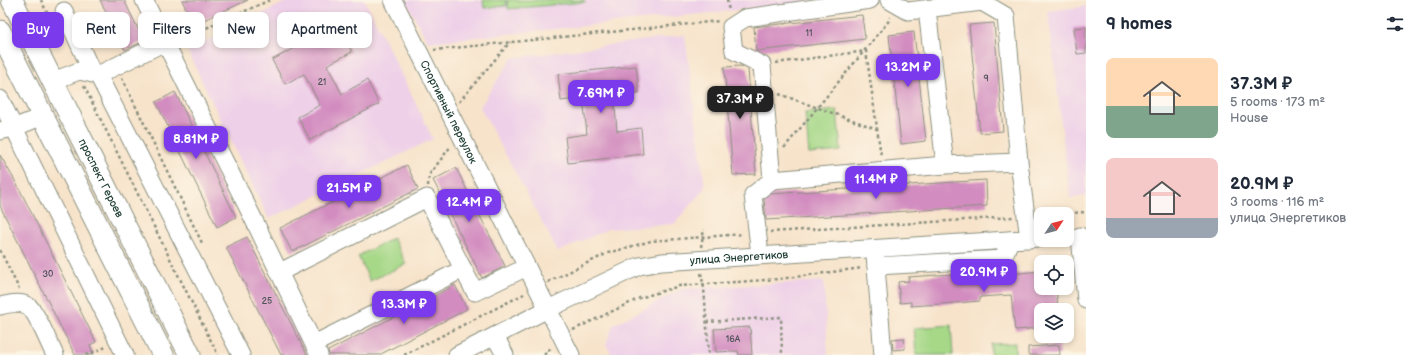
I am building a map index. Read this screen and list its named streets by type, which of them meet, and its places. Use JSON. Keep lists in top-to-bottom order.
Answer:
{
  "streets": {
    "main road": ["проспект Героев"],
    "street": ["Спортивный переулок", "улица Энергетиков"]
  },
  "crossings": [
    ["Спортивный переулок", "улица Энергетиков"]
  ],
  "house_numbers": [
    "11",
    "9",
    "21",
    "30",
    "25",
    "16А"
  ],
  "north": "top right",
  "page": {
    "heading": "9 homes",
    "chip": [
      "Buy",
      "Rent",
      "Filters",
      "New",
      "Apartment"
    ],
    "list": [
      {
        "name": "37.3M ₽",
        "note": "5 rooms · 173 m² · House"
      },
      {
        "name": "20.9M ₽",
        "note": "3 rooms · 116 m² · улица Энергетиков"
      }
    ],
    "price": [
      "13.2M ₽",
      "7.69M ₽",
      "37.3M ₽",
      "8.81M ₽",
      "11.4M ₽",
      "21.5M ₽",
      "12.4M ₽",
      "20.9M ₽",
      "13.3M ₽"
    ]
  }
}
